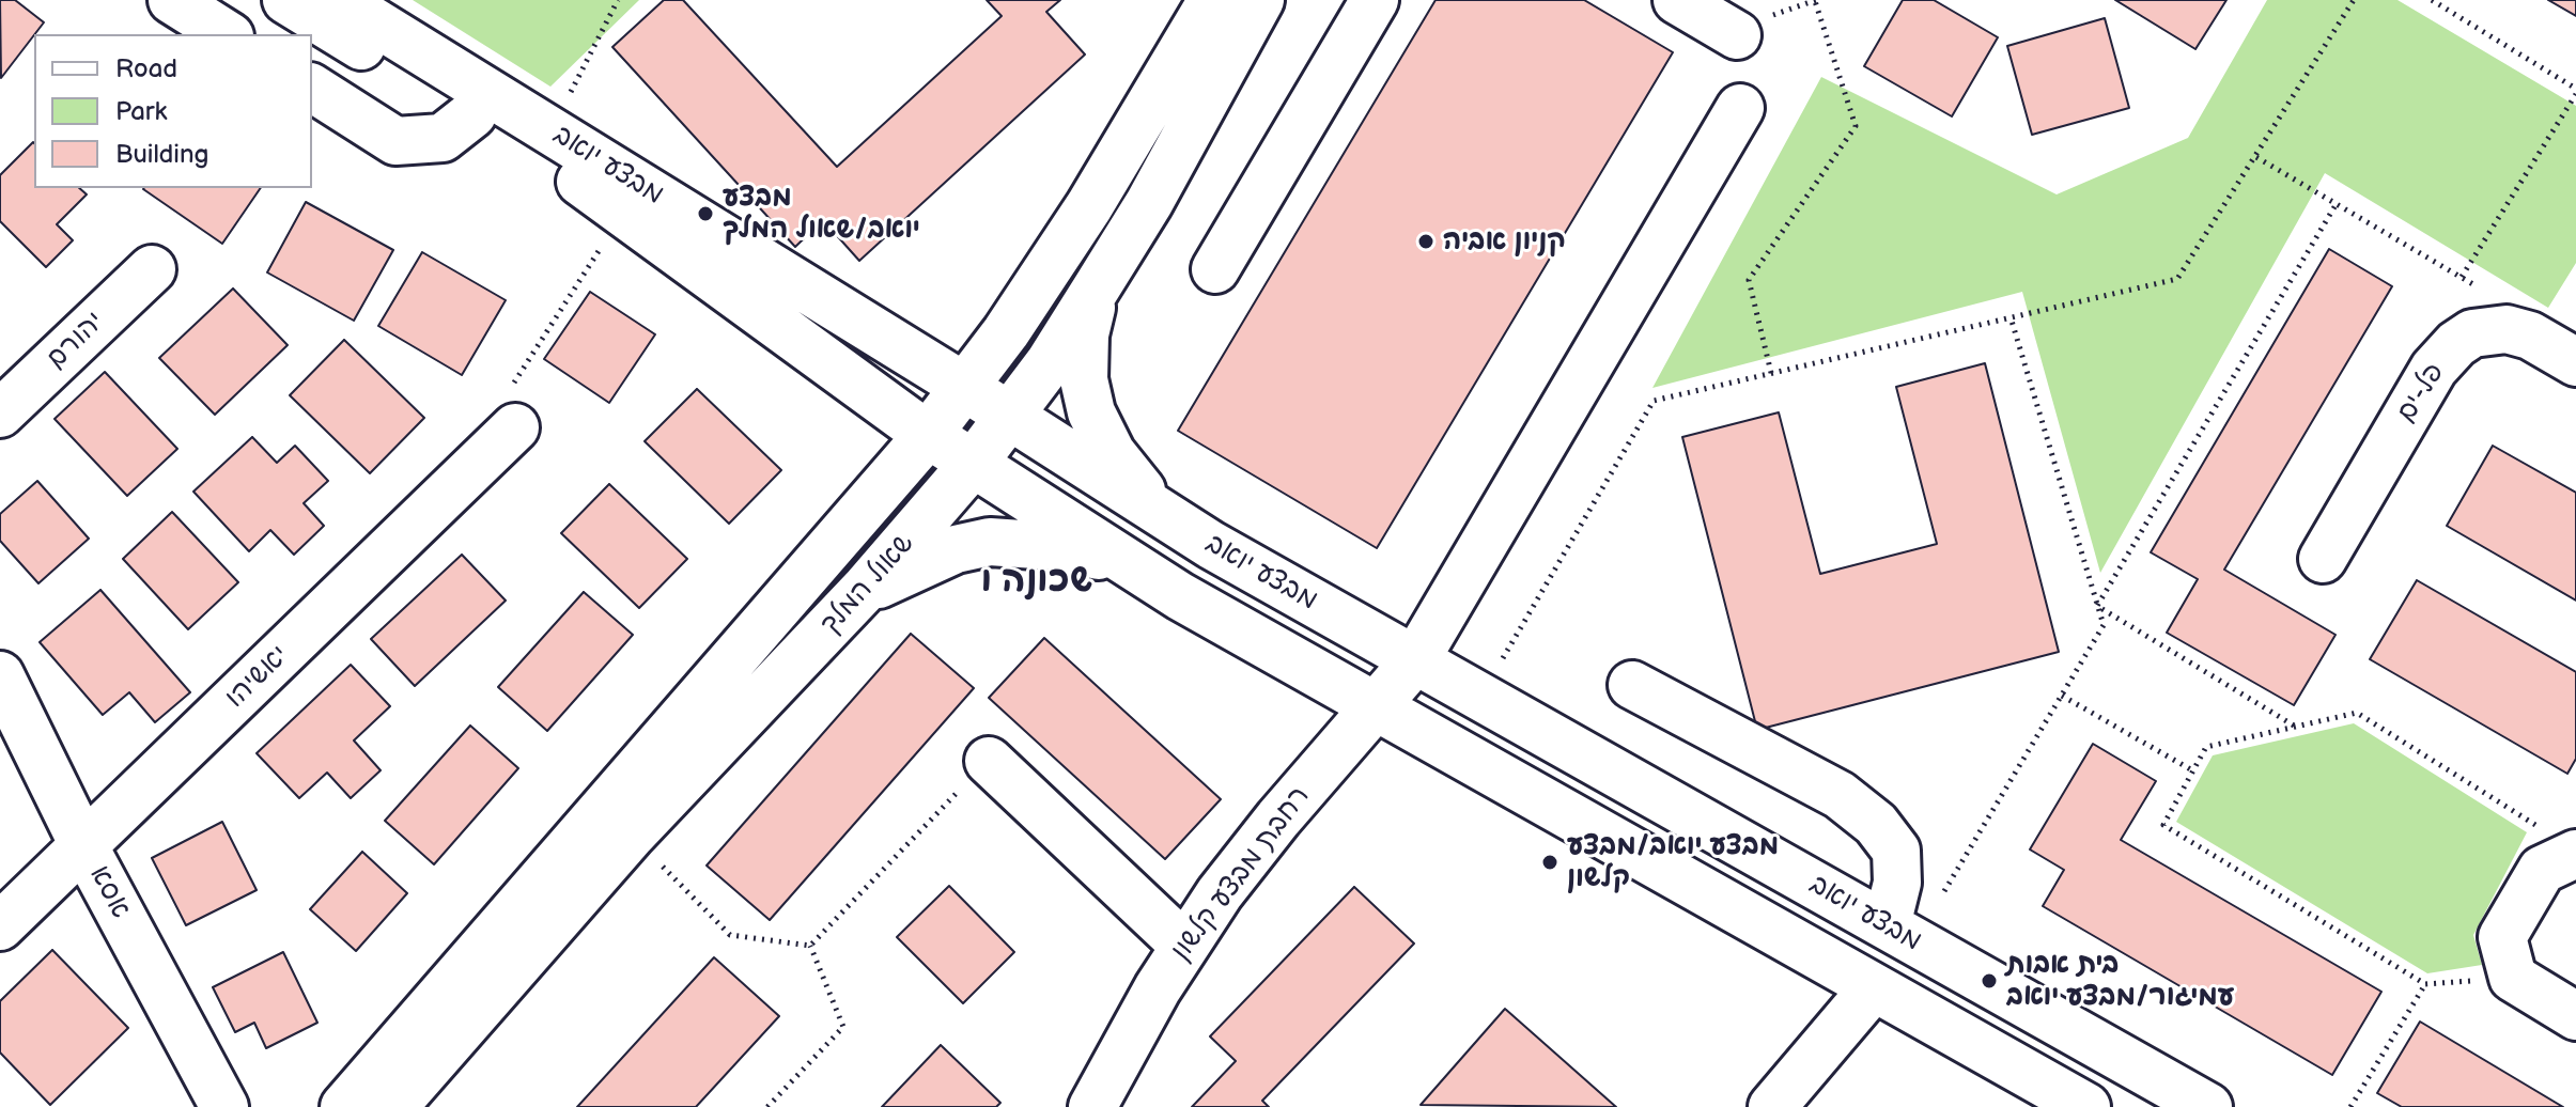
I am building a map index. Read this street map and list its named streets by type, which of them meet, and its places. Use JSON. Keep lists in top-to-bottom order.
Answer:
{
  "streets": {
    "street": [
      "מבצע יואב",
      "יהורם",
      "פל-ים",
      "שאול המלך",
      "יאשיהו",
      "רחבת מבצע קלשון",
      "אסא"
    ]
  },
  "crossings": [
    ["מבצע יואב", "שאול המלך"],
    ["מבצע יואב", "רחבת מבצע קלשון"],
    ["יאשיהו", "אסא"]
  ],
  "districts": ["שכונה ו"],
  "places": [
    "מבצע יואב/שאול המלך",
    "קניון אביה",
    "מבצע יואב/מבצע קלשון",
    "בית אבות עמיגור/מבצע יואב"
  ],
  "legend": ["Road", "Park", "Building"]
}
